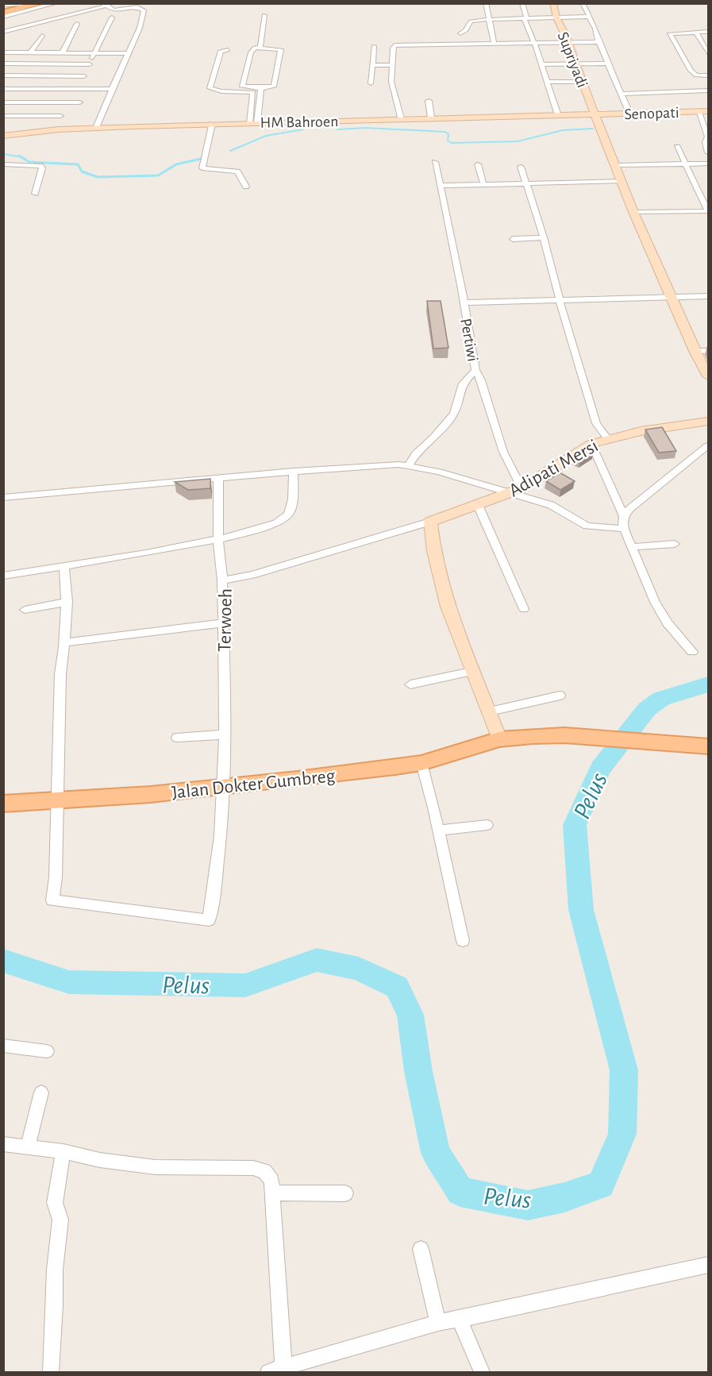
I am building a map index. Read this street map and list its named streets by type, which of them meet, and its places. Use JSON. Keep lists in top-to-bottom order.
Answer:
{
  "streets": {
    "main road": ["Jalan Dokter Gumbreg"],
    "street": [
      "Supriyadi",
      "Senopati",
      "HM Bahroen",
      "Pertiwi",
      "Adipati Mersi",
      "Terwoeh"
    ]
  },
  "crossings": [
    ["Supriyadi", "Senopati"],
    ["Supriyadi", "HM Bahroen"],
    ["Senopati", "HM Bahroen"],
    ["Pertiwi", "Adipati Mersi"],
    ["Adipati Mersi", "Terwoeh"],
    ["Terwoeh", "Jalan Dokter Gumbreg"]
  ],
  "water": ["Pelus"]
}
